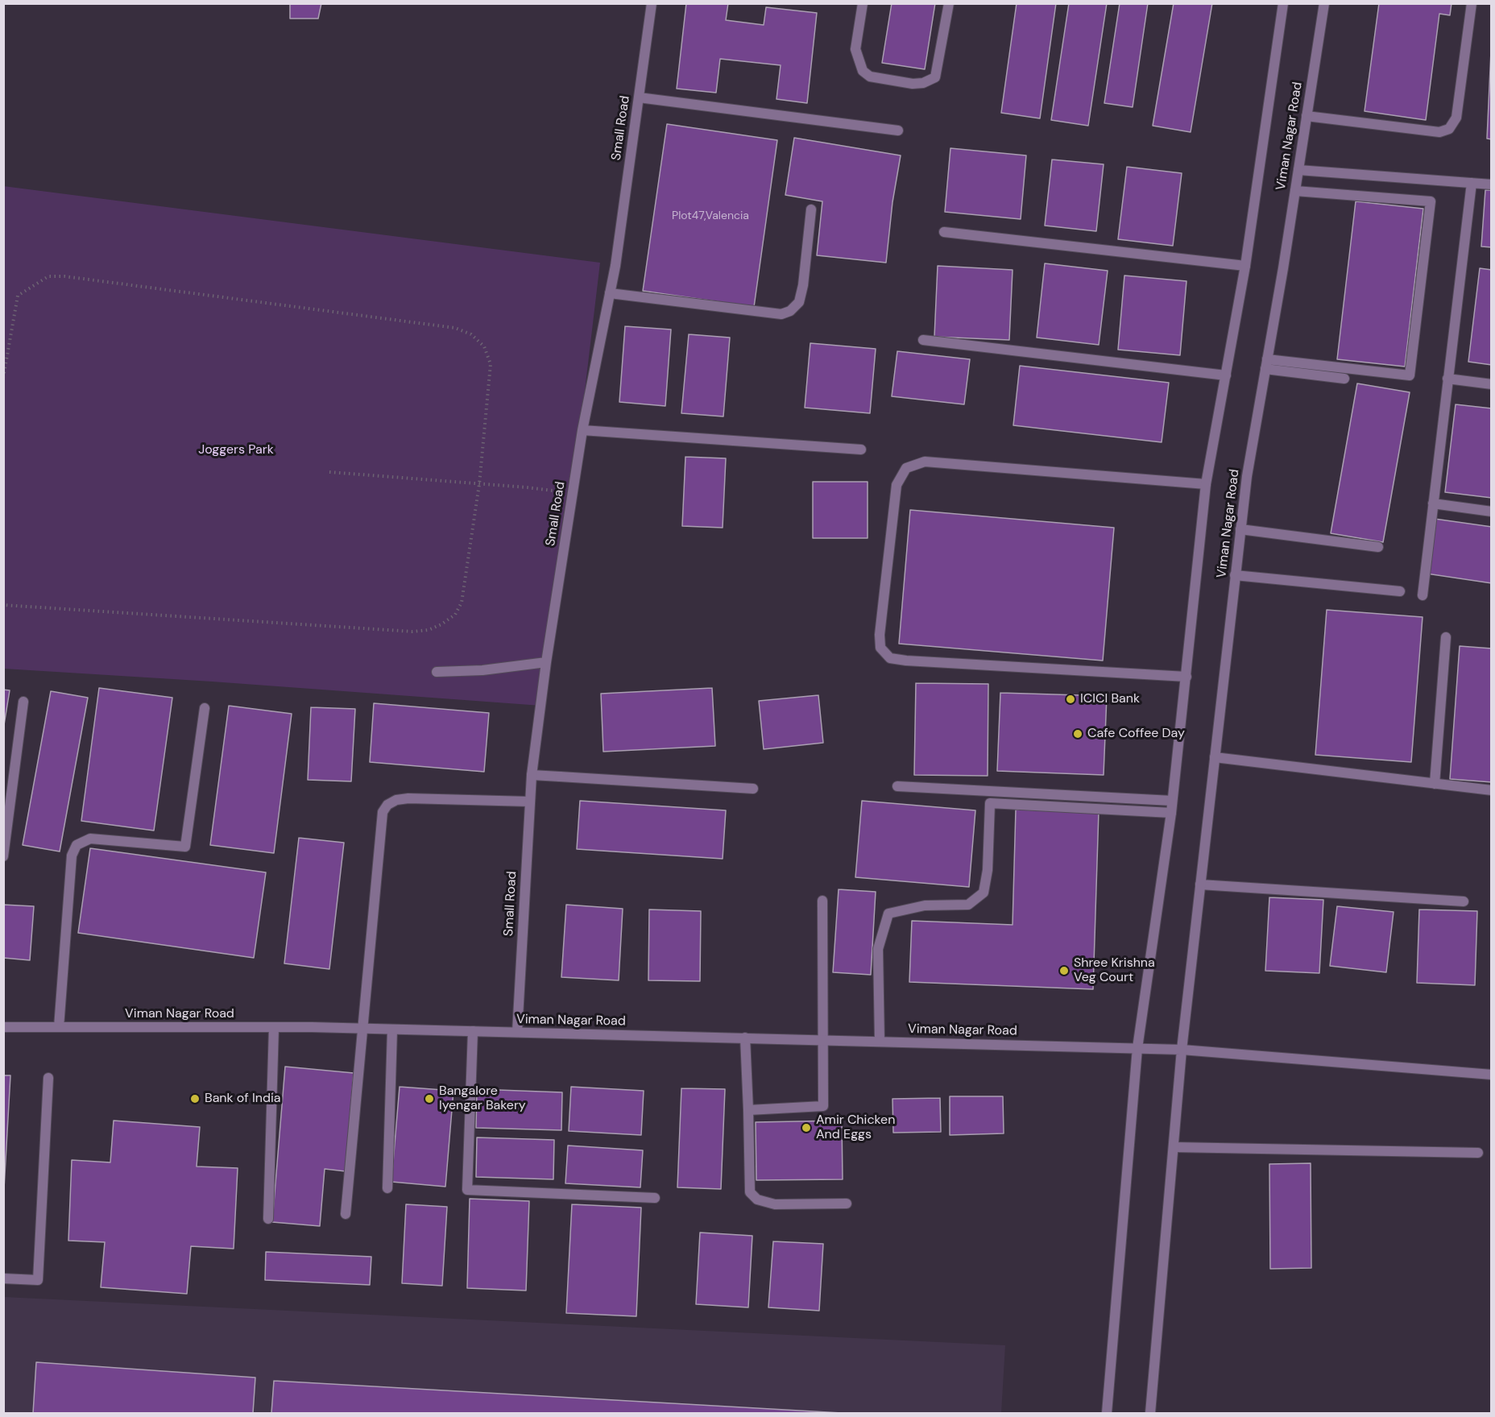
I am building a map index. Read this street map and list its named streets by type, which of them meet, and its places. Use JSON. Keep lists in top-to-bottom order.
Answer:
{
  "streets": {
    "street": ["Small Road", "Viman Nagar Road"]
  },
  "crossings": [
    ["Small Road", "Viman Nagar Road"]
  ],
  "parks": ["Joggers Park"],
  "places": [
    "ICICI Bank",
    "Cafe Coffee Day",
    "Shree Krishna Veg Court",
    "Bank of India",
    "Bangalore Iyengar Bakery",
    "Amir Chicken And Eggs"
  ],
  "house_numbers": ["Plot47,Valencia"]
}
